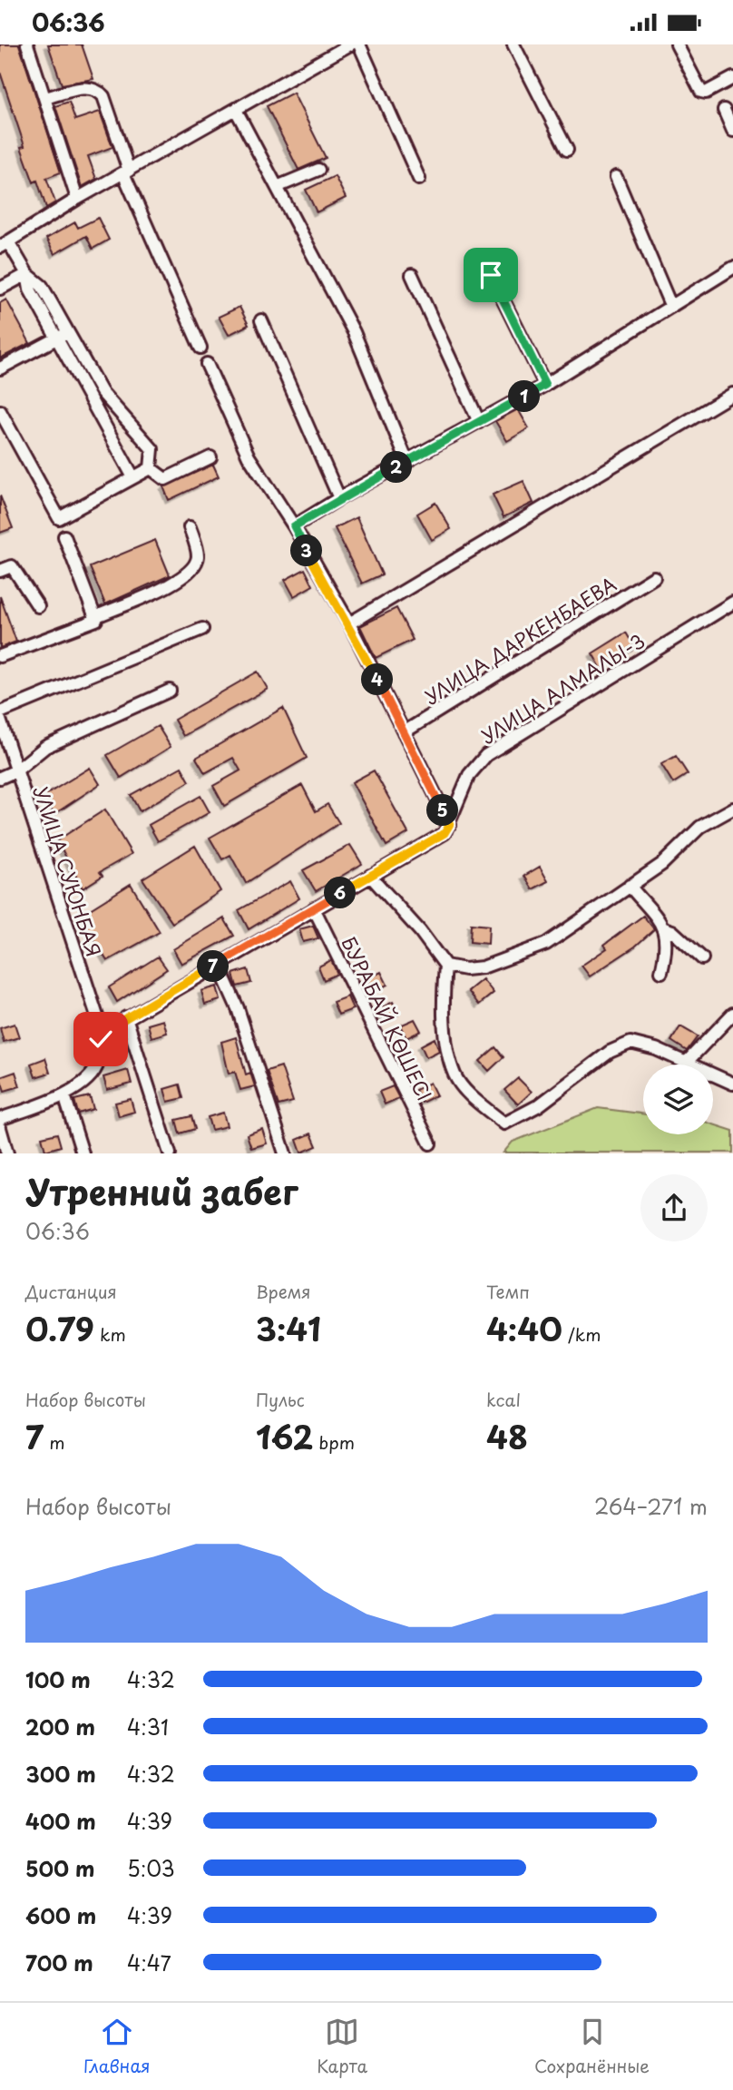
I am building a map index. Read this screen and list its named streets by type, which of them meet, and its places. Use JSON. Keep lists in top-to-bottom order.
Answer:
{
  "streets": {
    "street": [
      "УЛИЦА ДАРКЕНБАЕВА",
      "УЛИЦА АЛМАЛЫ-3",
      "УЛИЦА СУЮНБАЯ",
      "БУРАБАЙ КӨШЕСІ"
    ]
  },
  "page": {
    "status": "06:36",
    "pins": [
      "1",
      "2",
      "3",
      "4",
      "5",
      "6",
      "7"
    ],
    "heading": ["Утренний забег", "06:36"],
    "stats": [
      ["Дистанция", "0.79 km"],
      ["Время", "3:41"],
      ["Темп", "4:40 /km"],
      ["Набор высоты", "7 m"],
      ["Пульс", "162 bpm"],
      ["kcal", "48"]
    ],
    "chart": ["Набор высоты", "264–271 m"],
    "list": [
      {
        "name": "100 m",
        "note": "4:32"
      },
      {
        "name": "200 m",
        "note": "4:31"
      },
      {
        "name": "300 m",
        "note": "4:32"
      },
      {
        "name": "400 m",
        "note": "4:39"
      },
      {
        "name": "500 m",
        "note": "5:03"
      },
      {
        "name": "600 m",
        "note": "4:39"
      },
      {
        "name": "700 m",
        "note": "4:47"
      }
    ],
    "tabs": ["Главная", "Карта", "Сохранённые"]
  }
}
